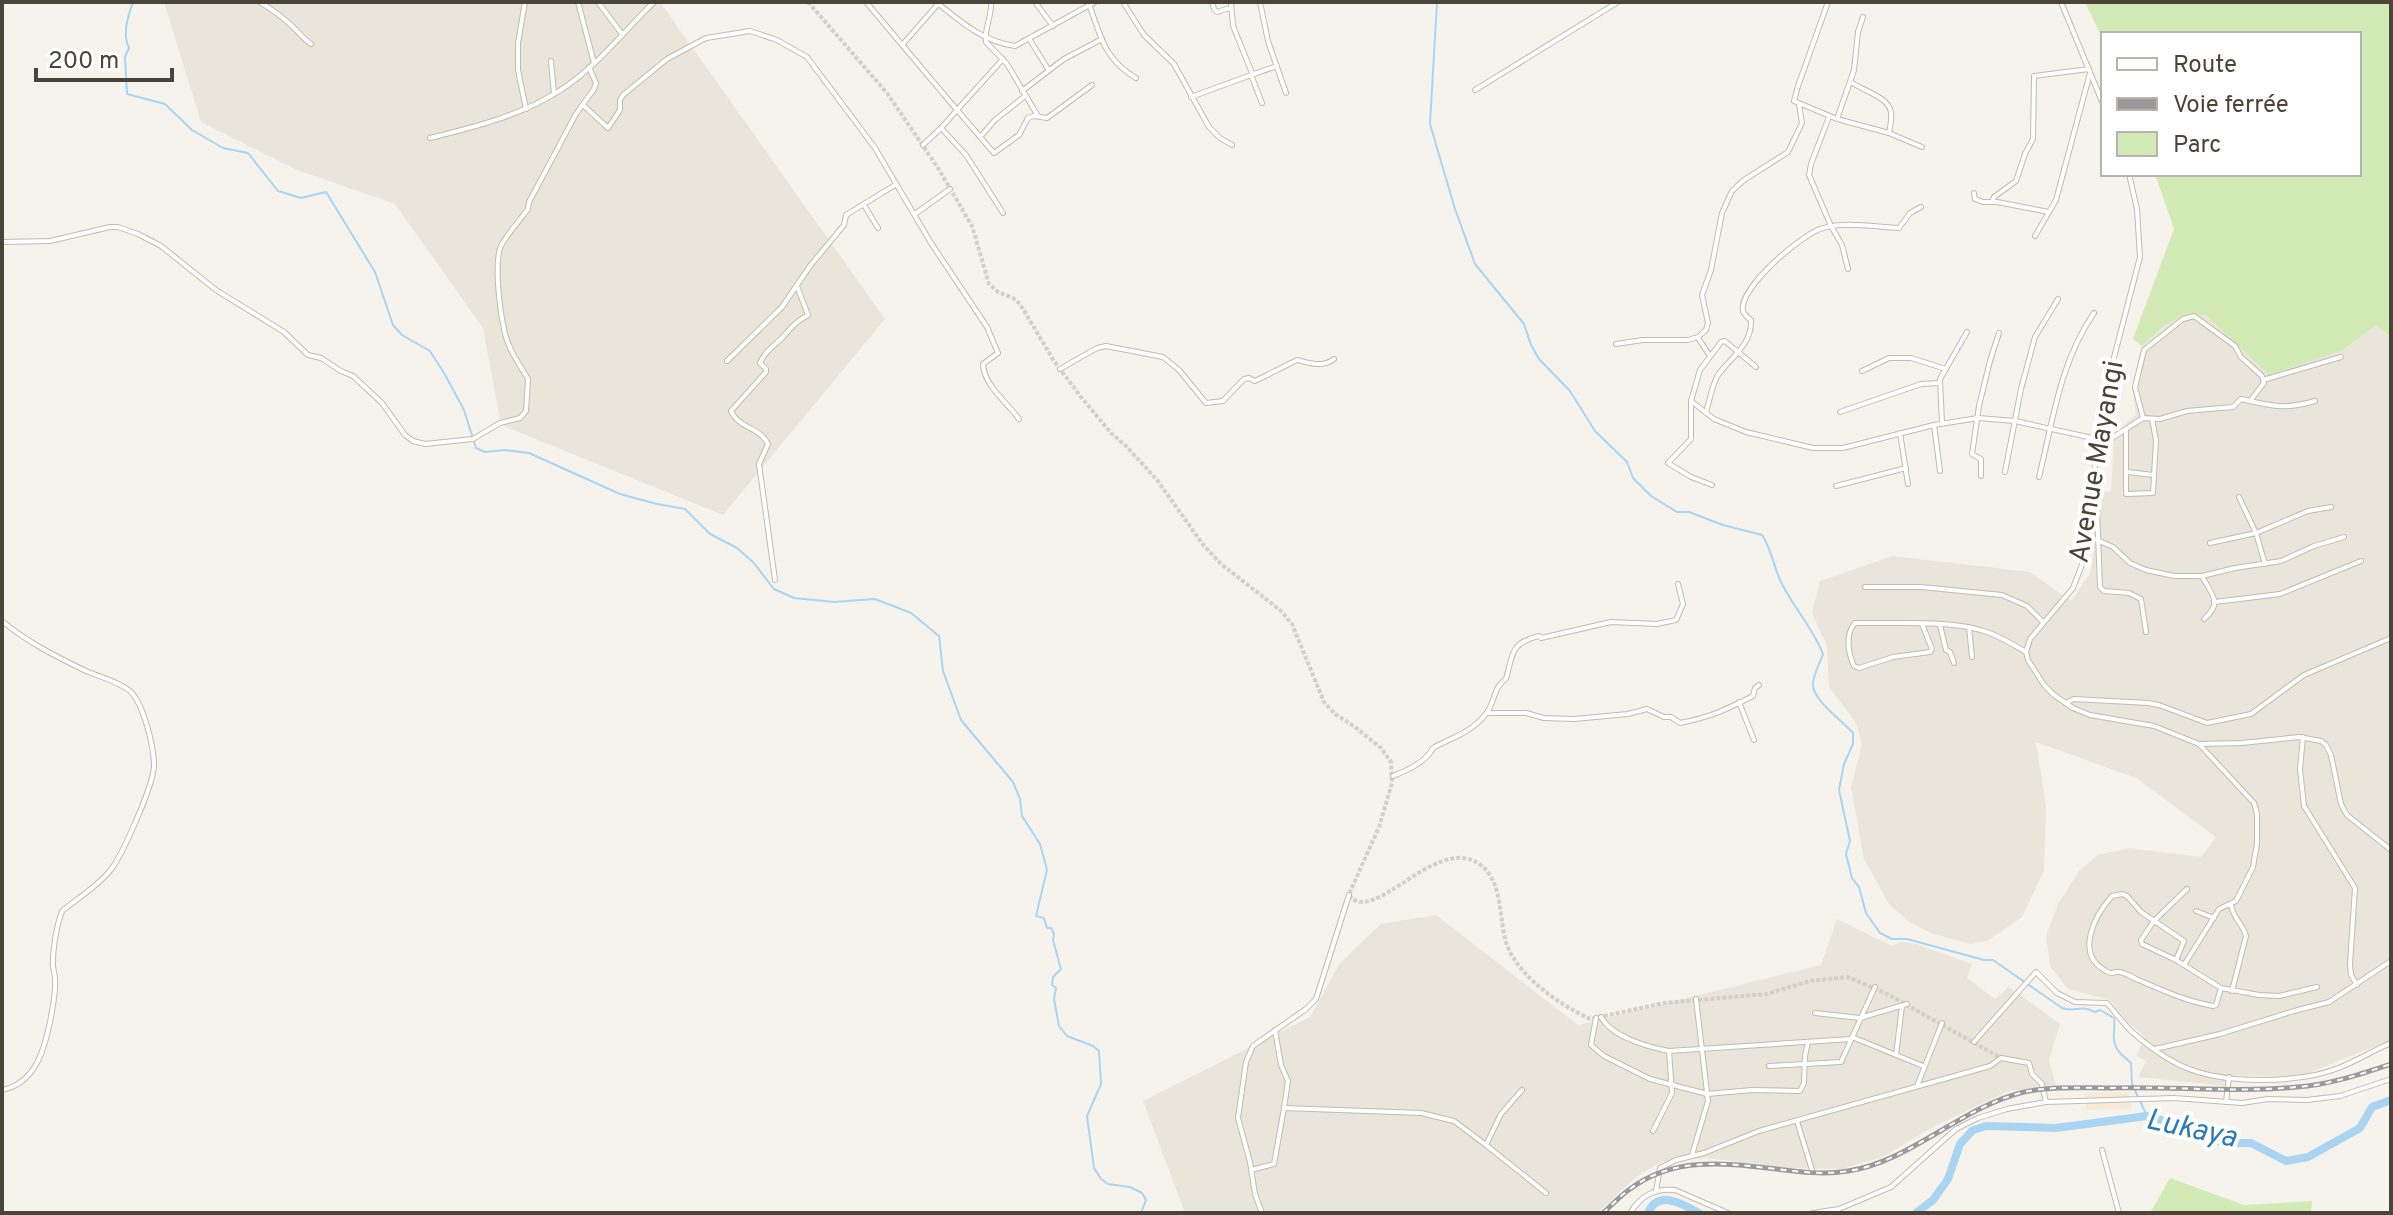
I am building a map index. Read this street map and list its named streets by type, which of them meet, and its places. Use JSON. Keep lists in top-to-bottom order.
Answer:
{
  "streets": {
    "street": ["Avenue Mayangi"]
  },
  "water": ["Lukaya"],
  "legend": ["Route", "Voie ferrée", "Parc"],
  "scale_bar": "200 m"
}
